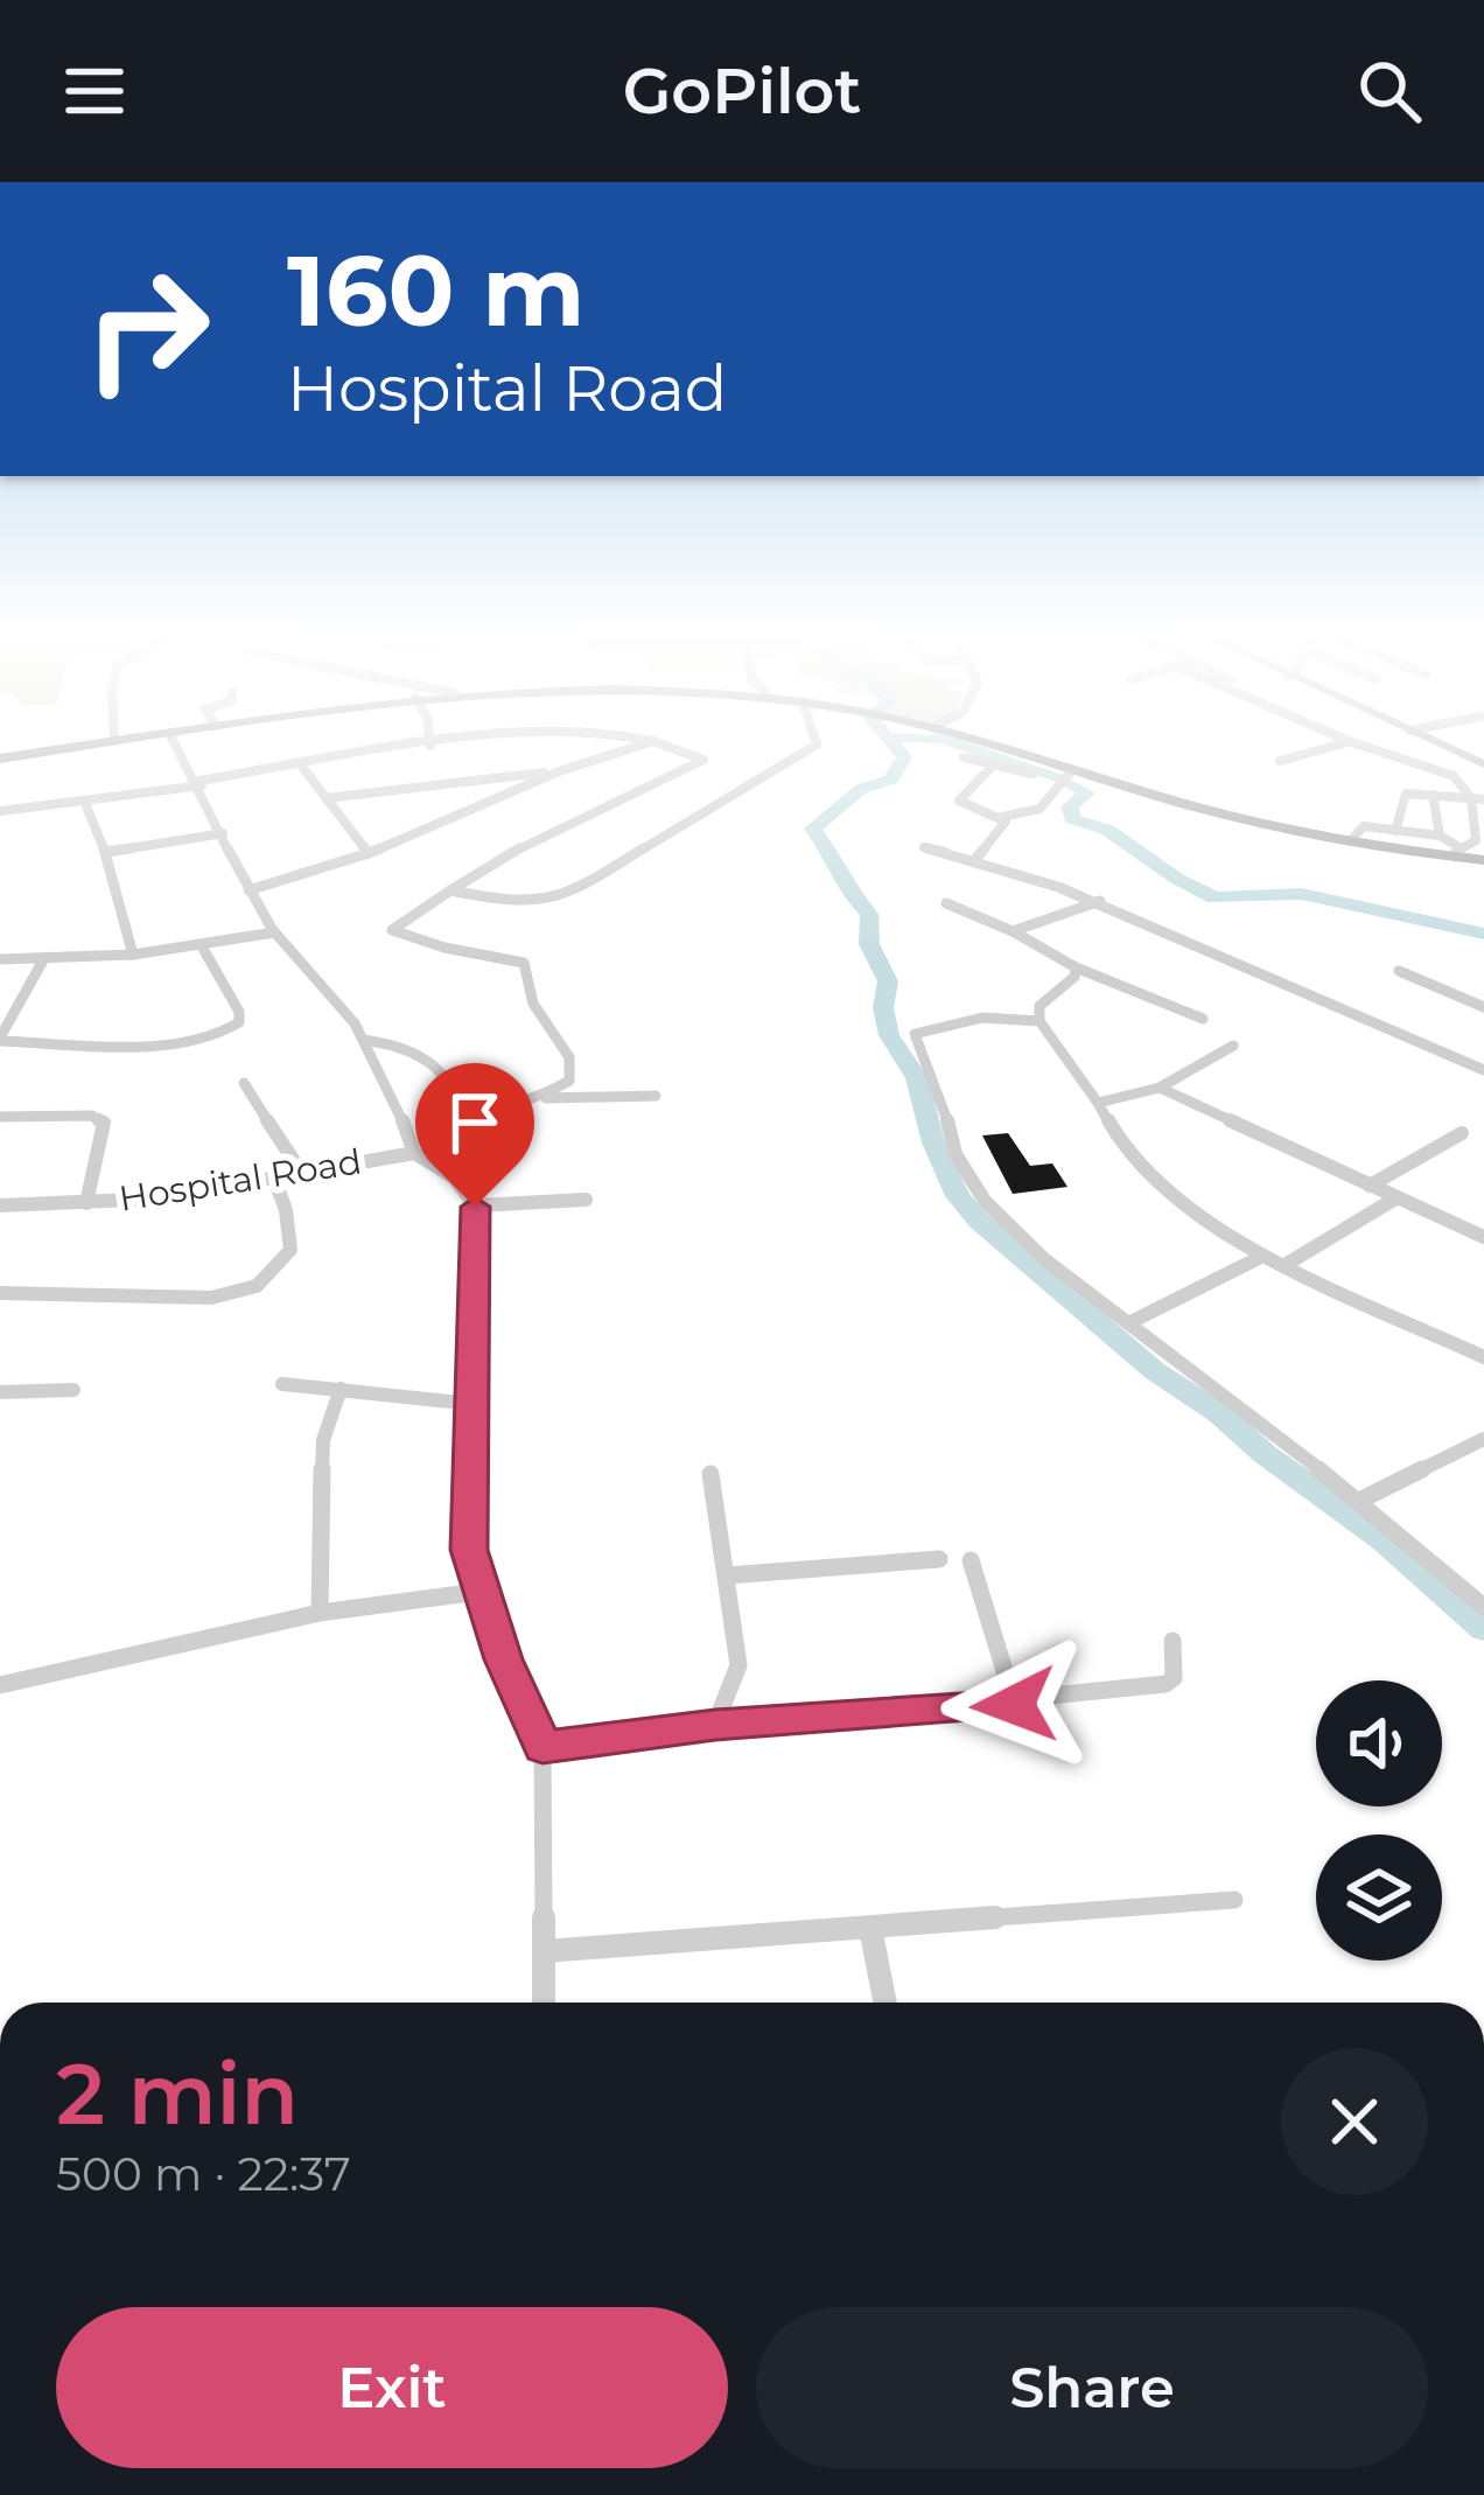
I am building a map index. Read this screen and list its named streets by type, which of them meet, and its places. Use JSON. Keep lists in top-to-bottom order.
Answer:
{
  "streets": {
    "street": ["Hospital Road"]
  },
  "page": {
    "header": "GoPilot",
    "turn": ["160 m", "Hospital Road"],
    "heading": ["2 min", "500 m · 22:37"],
    "buttons": ["Exit", "Share"]
  }
}
